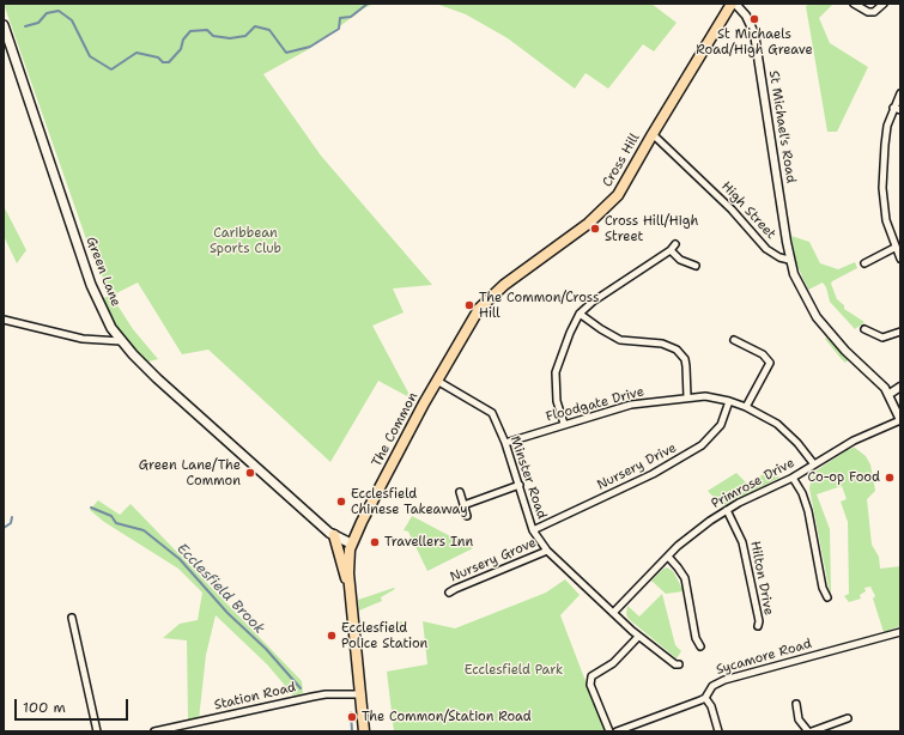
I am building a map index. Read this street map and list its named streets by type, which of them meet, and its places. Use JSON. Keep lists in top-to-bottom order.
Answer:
{
  "streets": {
    "main road": ["Cross Hill", "Green Lane", "The Common"],
    "street": [
      "St Michael's Road",
      "High Street",
      "Floodgate Drive",
      "Nursery Drive",
      "Minster Road",
      "Primrose Drive",
      "Nursery Grove",
      "Hilton Drive",
      "Sycamore Road",
      "Station Road"
    ]
  },
  "crossings": [
    ["St Michael's Road", "High Street"],
    ["Cross Hill", "High Street"],
    ["Cross Hill", "The Common"],
    ["Green Lane", "The Common"],
    ["Floodgate Drive", "Nursery Drive"],
    ["Floodgate Drive", "Minster Road"],
    ["Floodgate Drive", "Primrose Drive"],
    ["The Common", "Minster Road"],
    ["The Common", "Station Road"],
    ["Nursery Drive", "Minster Road"],
    ["Minster Road", "Primrose Drive"],
    ["Minster Road", "Nursery Grove"],
    ["Primrose Drive", "Hilton Drive"]
  ],
  "water": ["Ecclesfield Brook"],
  "parks": ["Caribbean Sports Club", "Ecclesfield Park"],
  "places": [
    "St Michaels Road/High Greave",
    "Cross Hill/High Street",
    "The Common/Cross Hill",
    "Green Lane/The Common",
    "Co-op Food",
    "Ecclesfield Chinese Takeaway",
    "Travellers Inn",
    "Ecclesfield Police Station",
    "The Common/Station Road"
  ],
  "scale_bar": "100 m"
}
